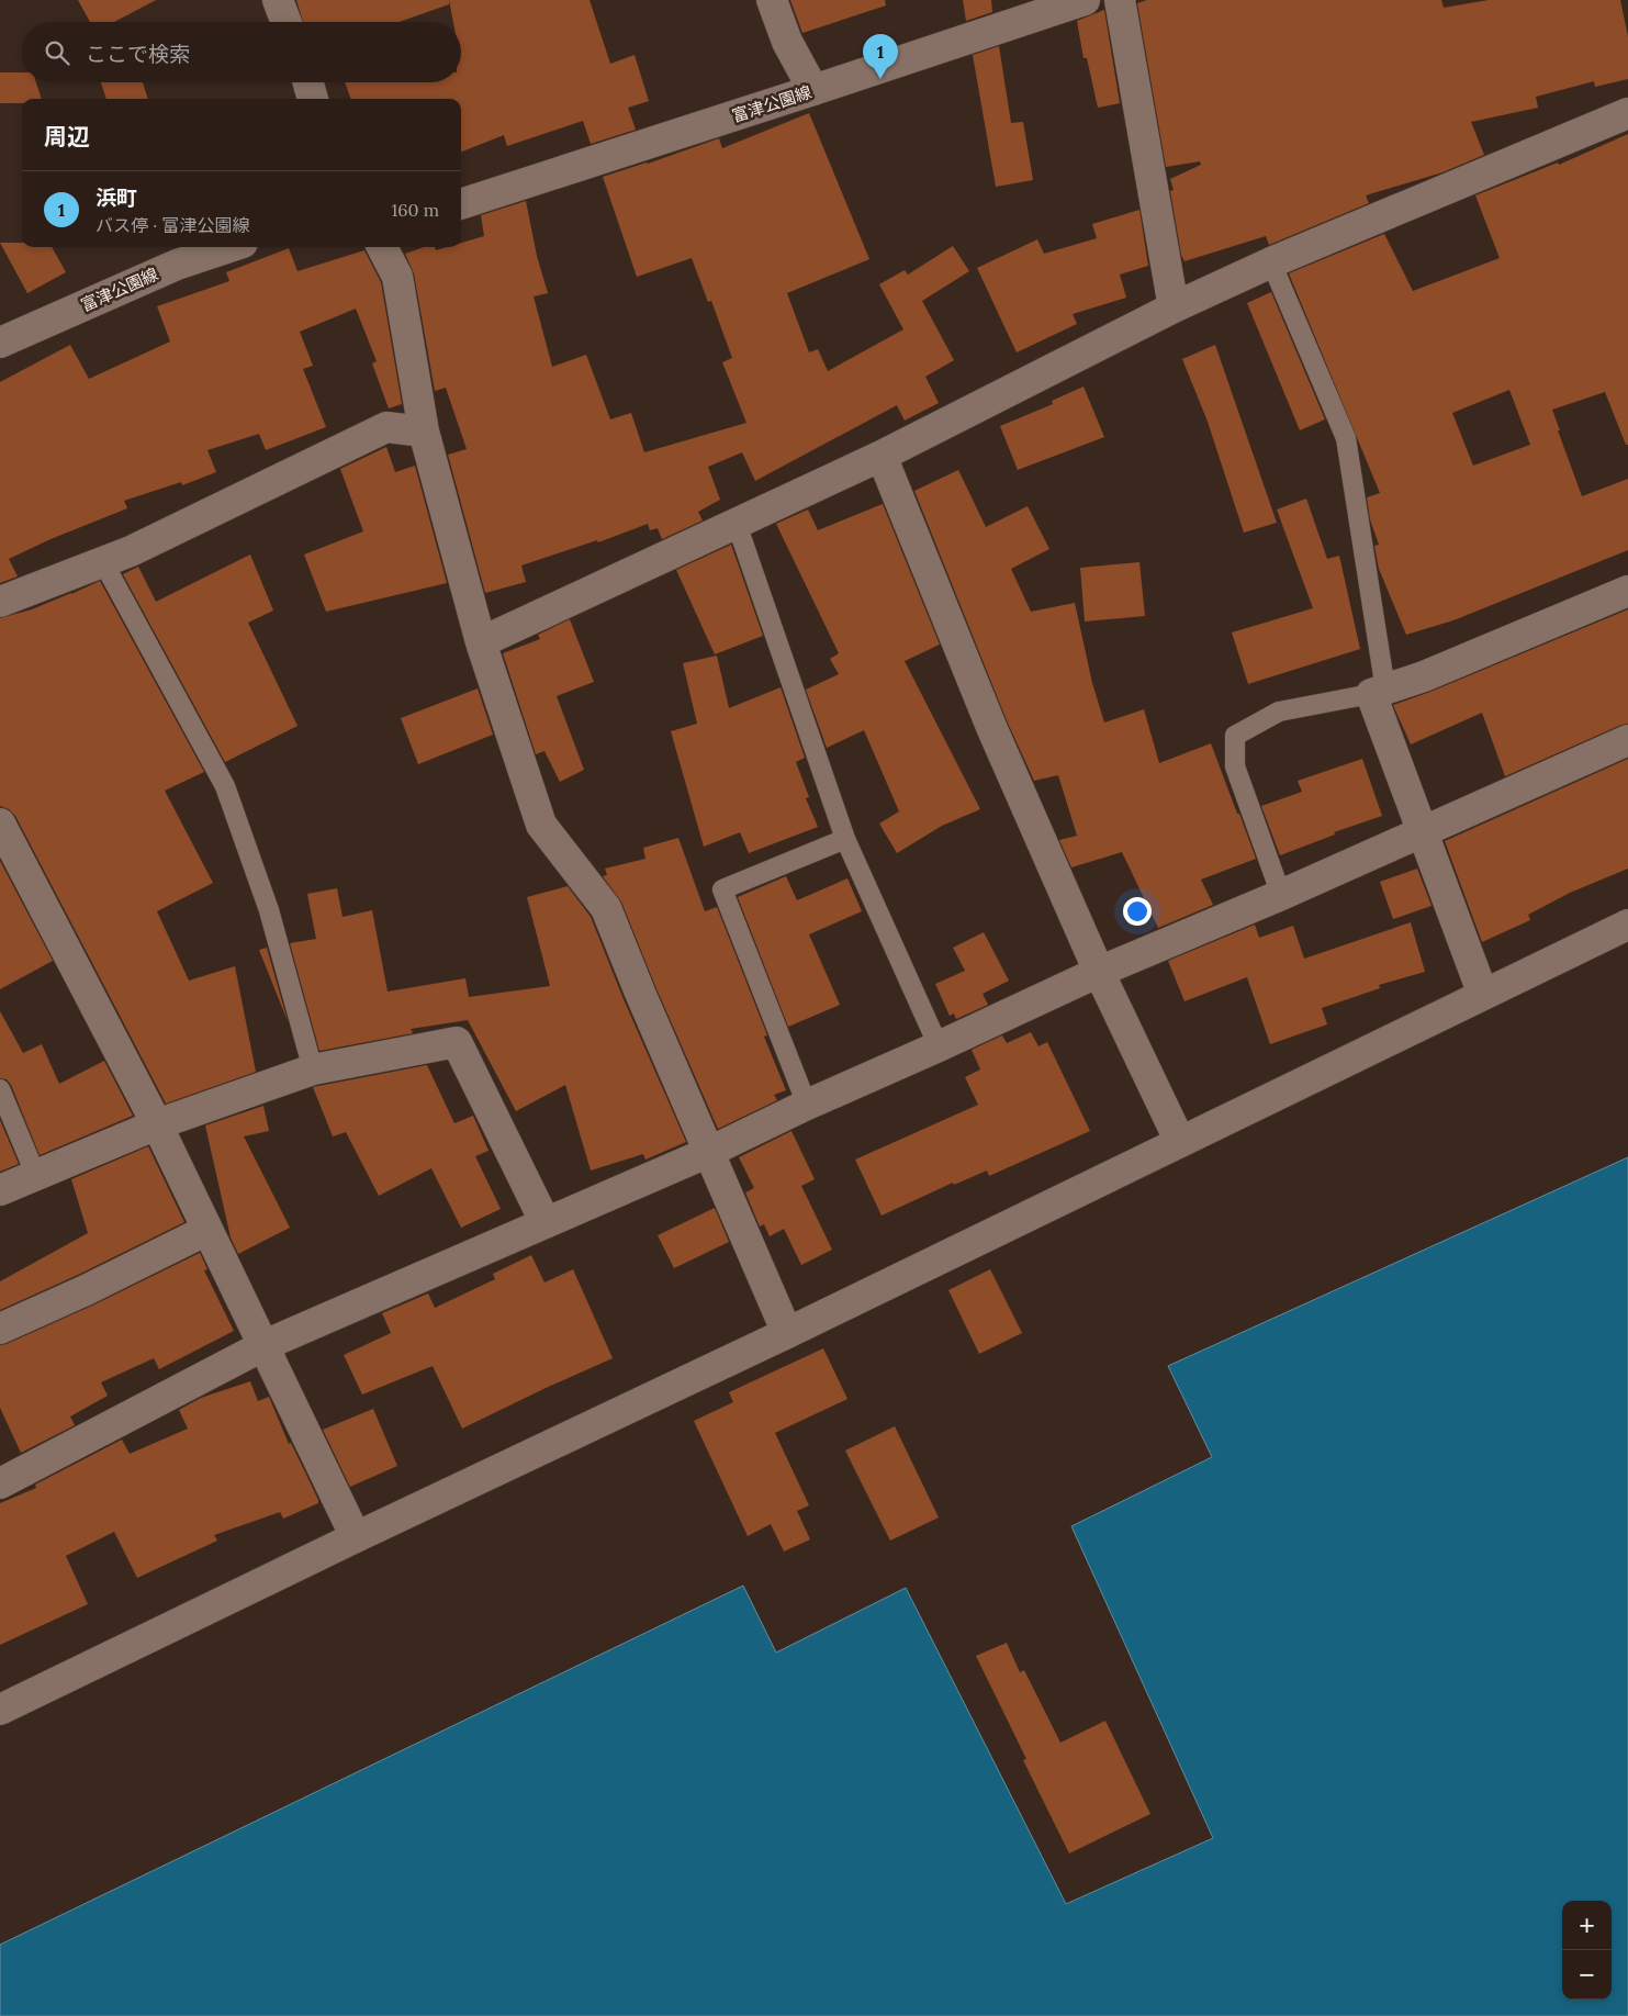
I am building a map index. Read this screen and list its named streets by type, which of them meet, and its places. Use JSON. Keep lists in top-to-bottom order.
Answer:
{
  "streets": {
    "street": ["富津公園線"]
  },
  "page": {
    "search": "ここで検索",
    "pins": "1",
    "heading": "周辺",
    "list": [
      {
        "mark": "1",
        "name": "浜町",
        "note": "バス停 · 富津公園線",
        "value": "160 m"
      }
    ],
    "map_buttons": ["+", "−"]
  }
}
